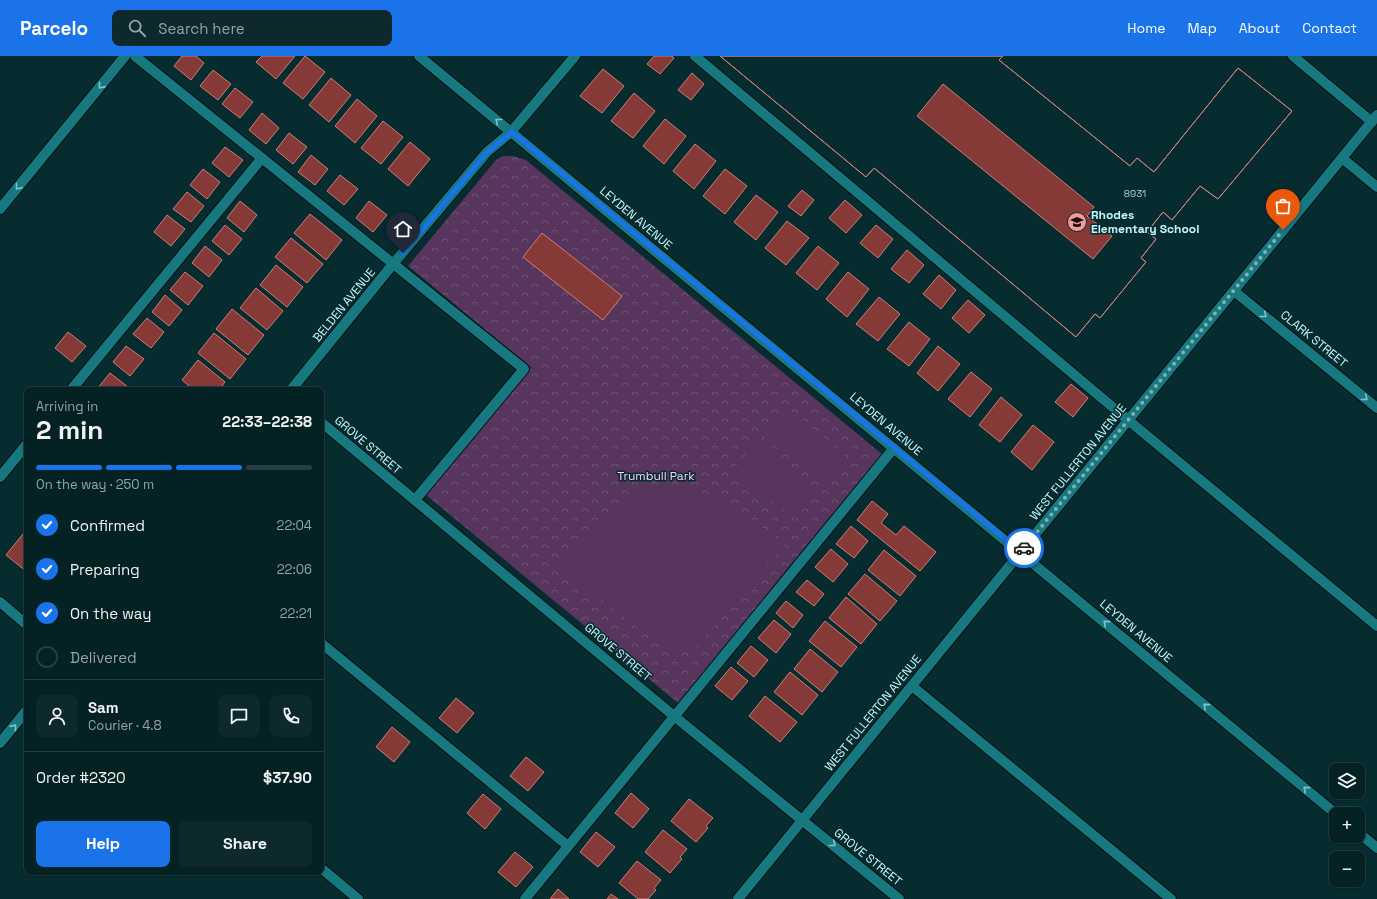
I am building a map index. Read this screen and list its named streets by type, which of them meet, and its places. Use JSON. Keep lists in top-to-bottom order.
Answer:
{
  "streets": {
    "street": [
      "LEYDEN AVENUE",
      "BELDEN AVENUE",
      "CLARK STREET",
      "GROVE STREET",
      "WEST FULLERTON AVENUE"
    ]
  },
  "crossings": [
    ["LEYDEN AVENUE", "BELDEN AVENUE"],
    ["LEYDEN AVENUE", "WEST FULLERTON AVENUE"],
    ["CLARK STREET", "WEST FULLERTON AVENUE"],
    ["GROVE STREET", "WEST FULLERTON AVENUE"]
  ],
  "one_way": ["LEYDEN AVENUE", "CLARK STREET"],
  "parks": ["Trumbull Park"],
  "places": {
    "school or university": ["Rhodes Elementary School"]
  },
  "house_numbers": ["8931"],
  "page": {
    "header": "Parcelo",
    "search": "Search here",
    "nav": [
      "Home",
      "Map",
      "About",
      "Contact"
    ],
    "heading": ["2 min", "Arriving in", "22:33–22:38"],
    "panel": [
      "Sam",
      "Courier · 4.8",
      "Order #2320",
      "$37.90"
    ],
    "bar": "On the way · 250 m",
    "list": [
      ["Confirmed", "22:04"],
      ["Preparing", "22:06"],
      ["On the way", "22:21"],
      "Delivered"
    ],
    "map_buttons": ["+", "−"],
    "buttons": ["Help", "Share"]
  }
}
